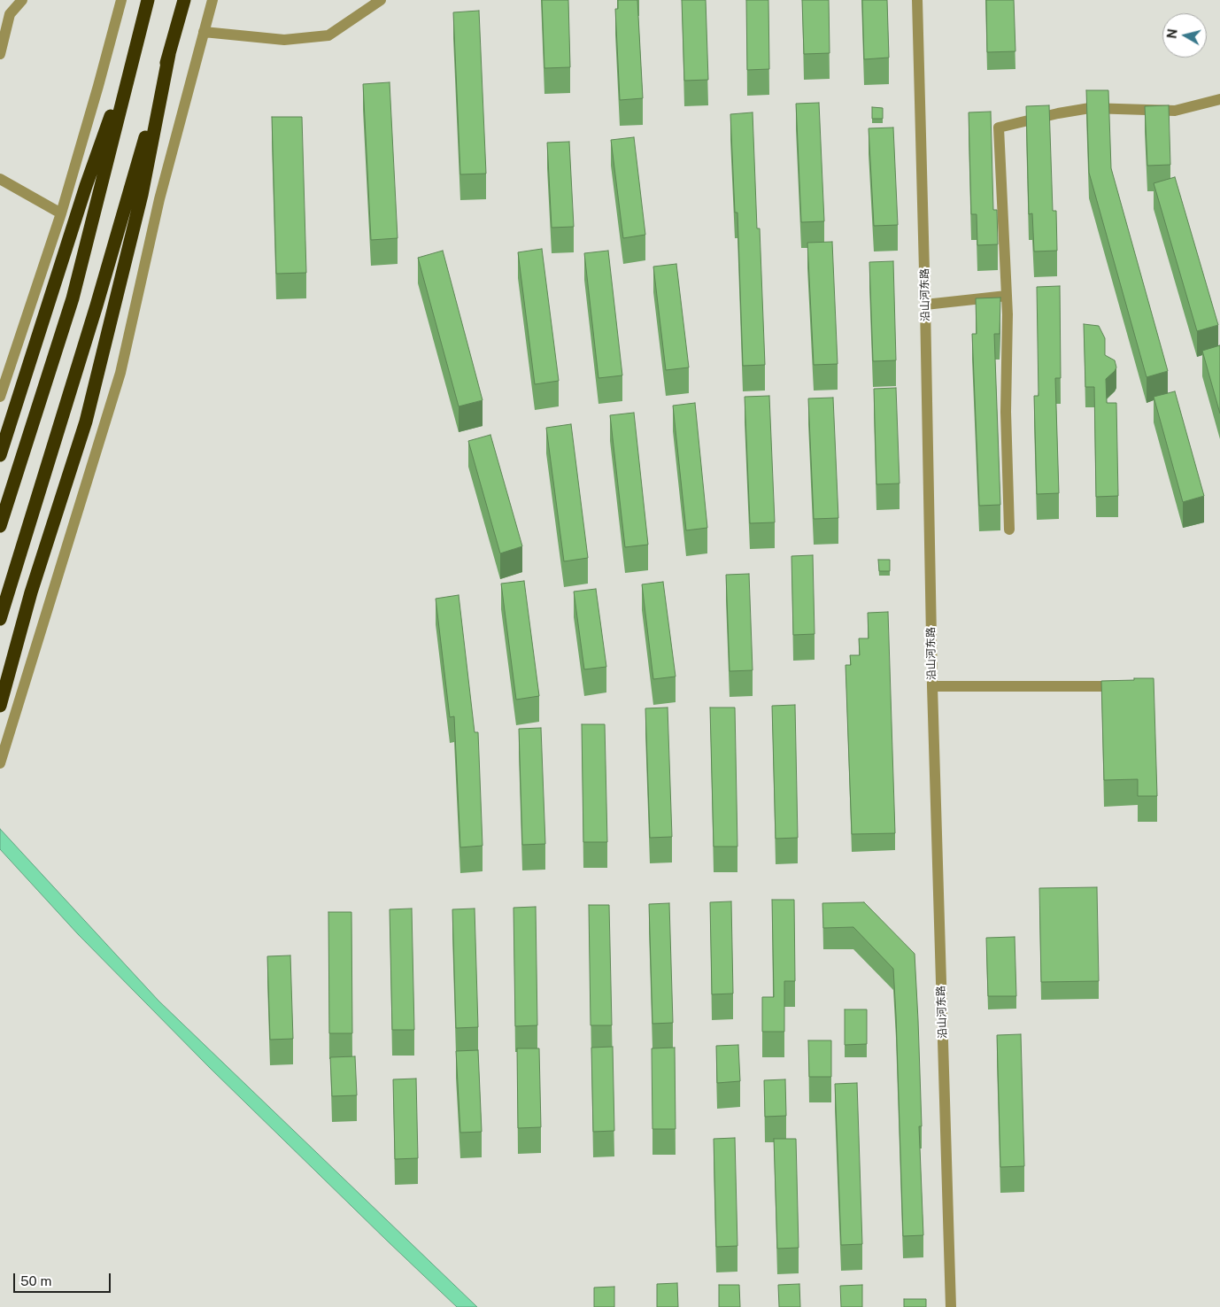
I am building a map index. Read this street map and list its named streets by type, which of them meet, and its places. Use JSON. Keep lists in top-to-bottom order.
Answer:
{
  "streets": {
    "street": ["沿山河东路"]
  },
  "scale_bar": "50 m",
  "north": "left"
}
